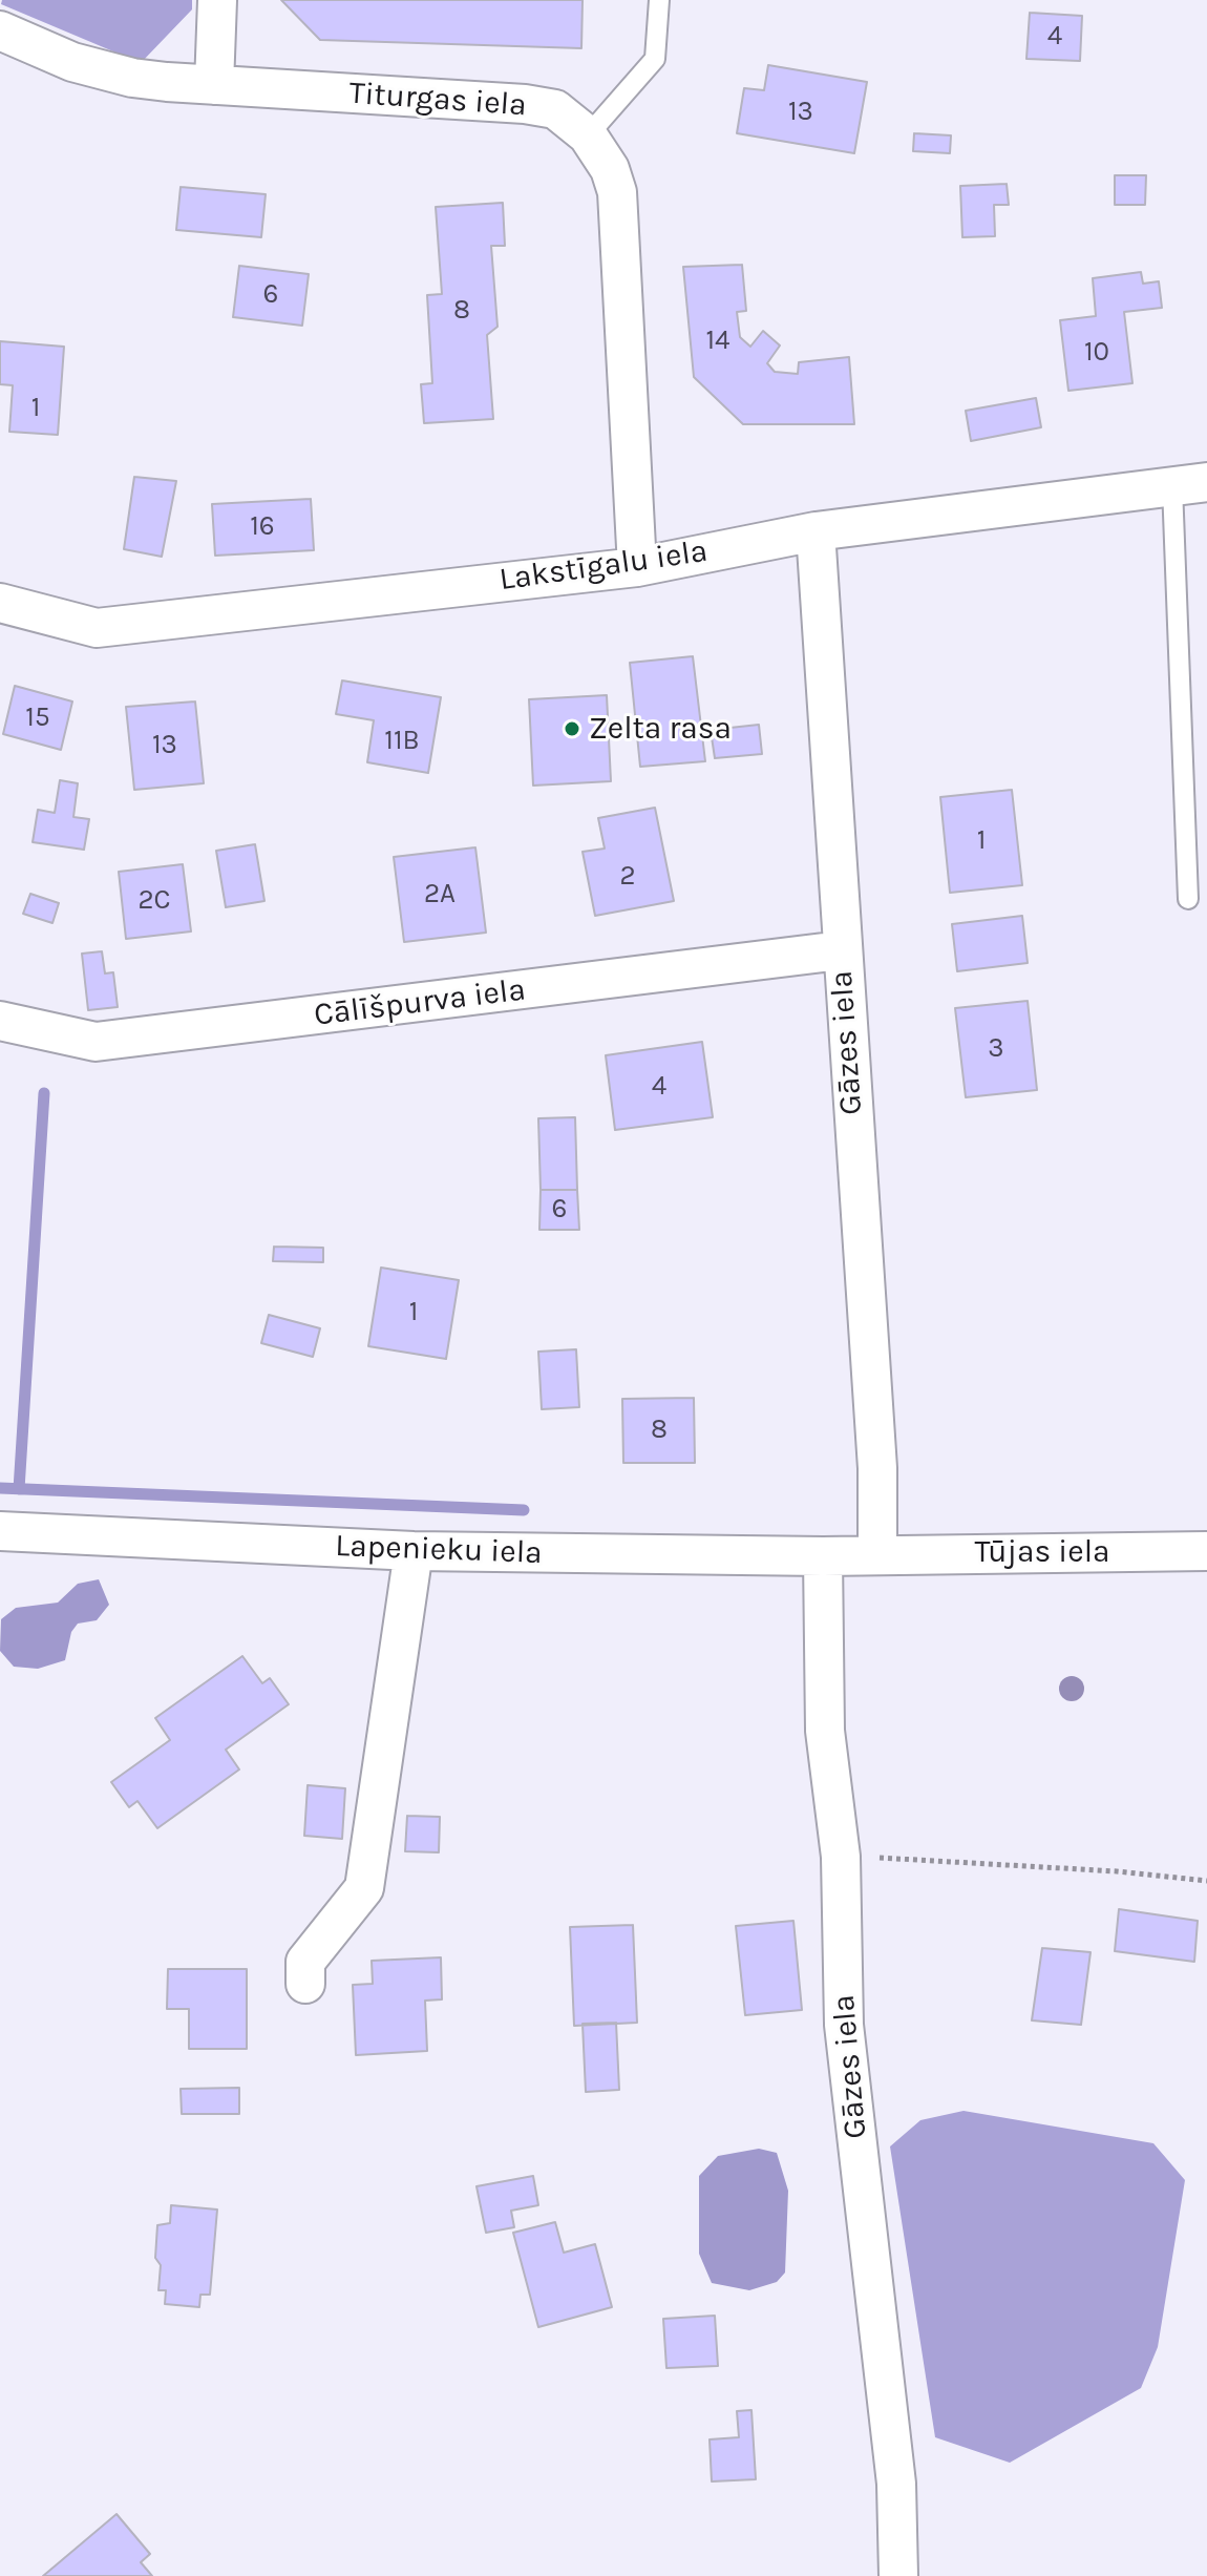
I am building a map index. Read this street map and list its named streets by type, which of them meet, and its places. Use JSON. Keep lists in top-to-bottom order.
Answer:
{
  "streets": {
    "street": [
      "Titurgas iela",
      "Lakstīgalu iela",
      "Cālīšpurva iela",
      "Gāzes iela",
      "Lapenieku iela",
      "Tūjas iela"
    ]
  },
  "crossings": [
    ["Titurgas iela", "Lakstīgalu iela"],
    ["Lakstīgalu iela", "Gāzes iela"],
    ["Cālīšpurva iela", "Gāzes iela"],
    ["Gāzes iela", "Lapenieku iela"],
    ["Gāzes iela", "Tūjas iela"],
    ["Lapenieku iela", "Tūjas iela"]
  ],
  "places": ["Zelta rasa"],
  "house_numbers": [
    "4",
    "13",
    "6",
    "8",
    "14",
    "10",
    "1",
    "16",
    "15",
    "11B",
    "13",
    "1",
    "2",
    "2A",
    "2C",
    "3",
    "4",
    "6",
    "1",
    "8"
  ]
}
